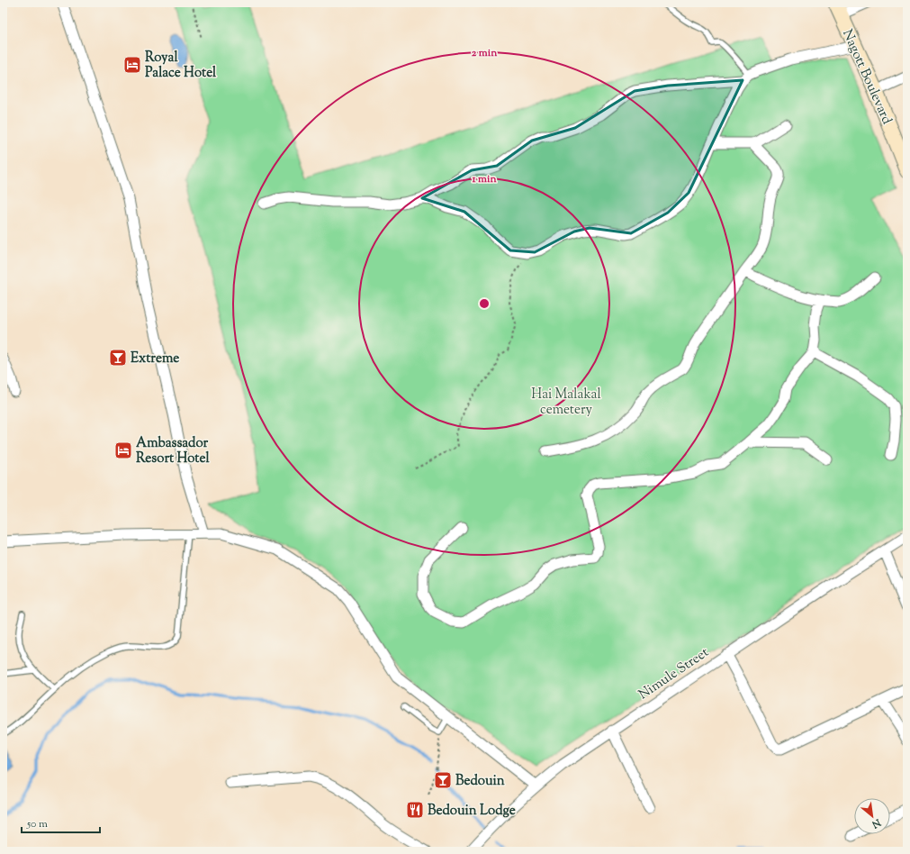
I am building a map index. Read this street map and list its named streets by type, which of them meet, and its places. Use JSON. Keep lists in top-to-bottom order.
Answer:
{
  "streets": {
    "street": ["Nagott Boulevard", "Nimule Street"]
  },
  "parks": ["Hai Malakal cemetery"],
  "places": {
    "hotel": ["Royal Palace Hotel", "Ambassador Resort Hotel"],
    "bar": ["Extreme", "Bedouin"],
    "restaurant": ["Bedouin Lodge"]
  },
  "scale_bar": "50 m",
  "north": "bottom right",
  "rings": ["2 min", "1 min"]
}
